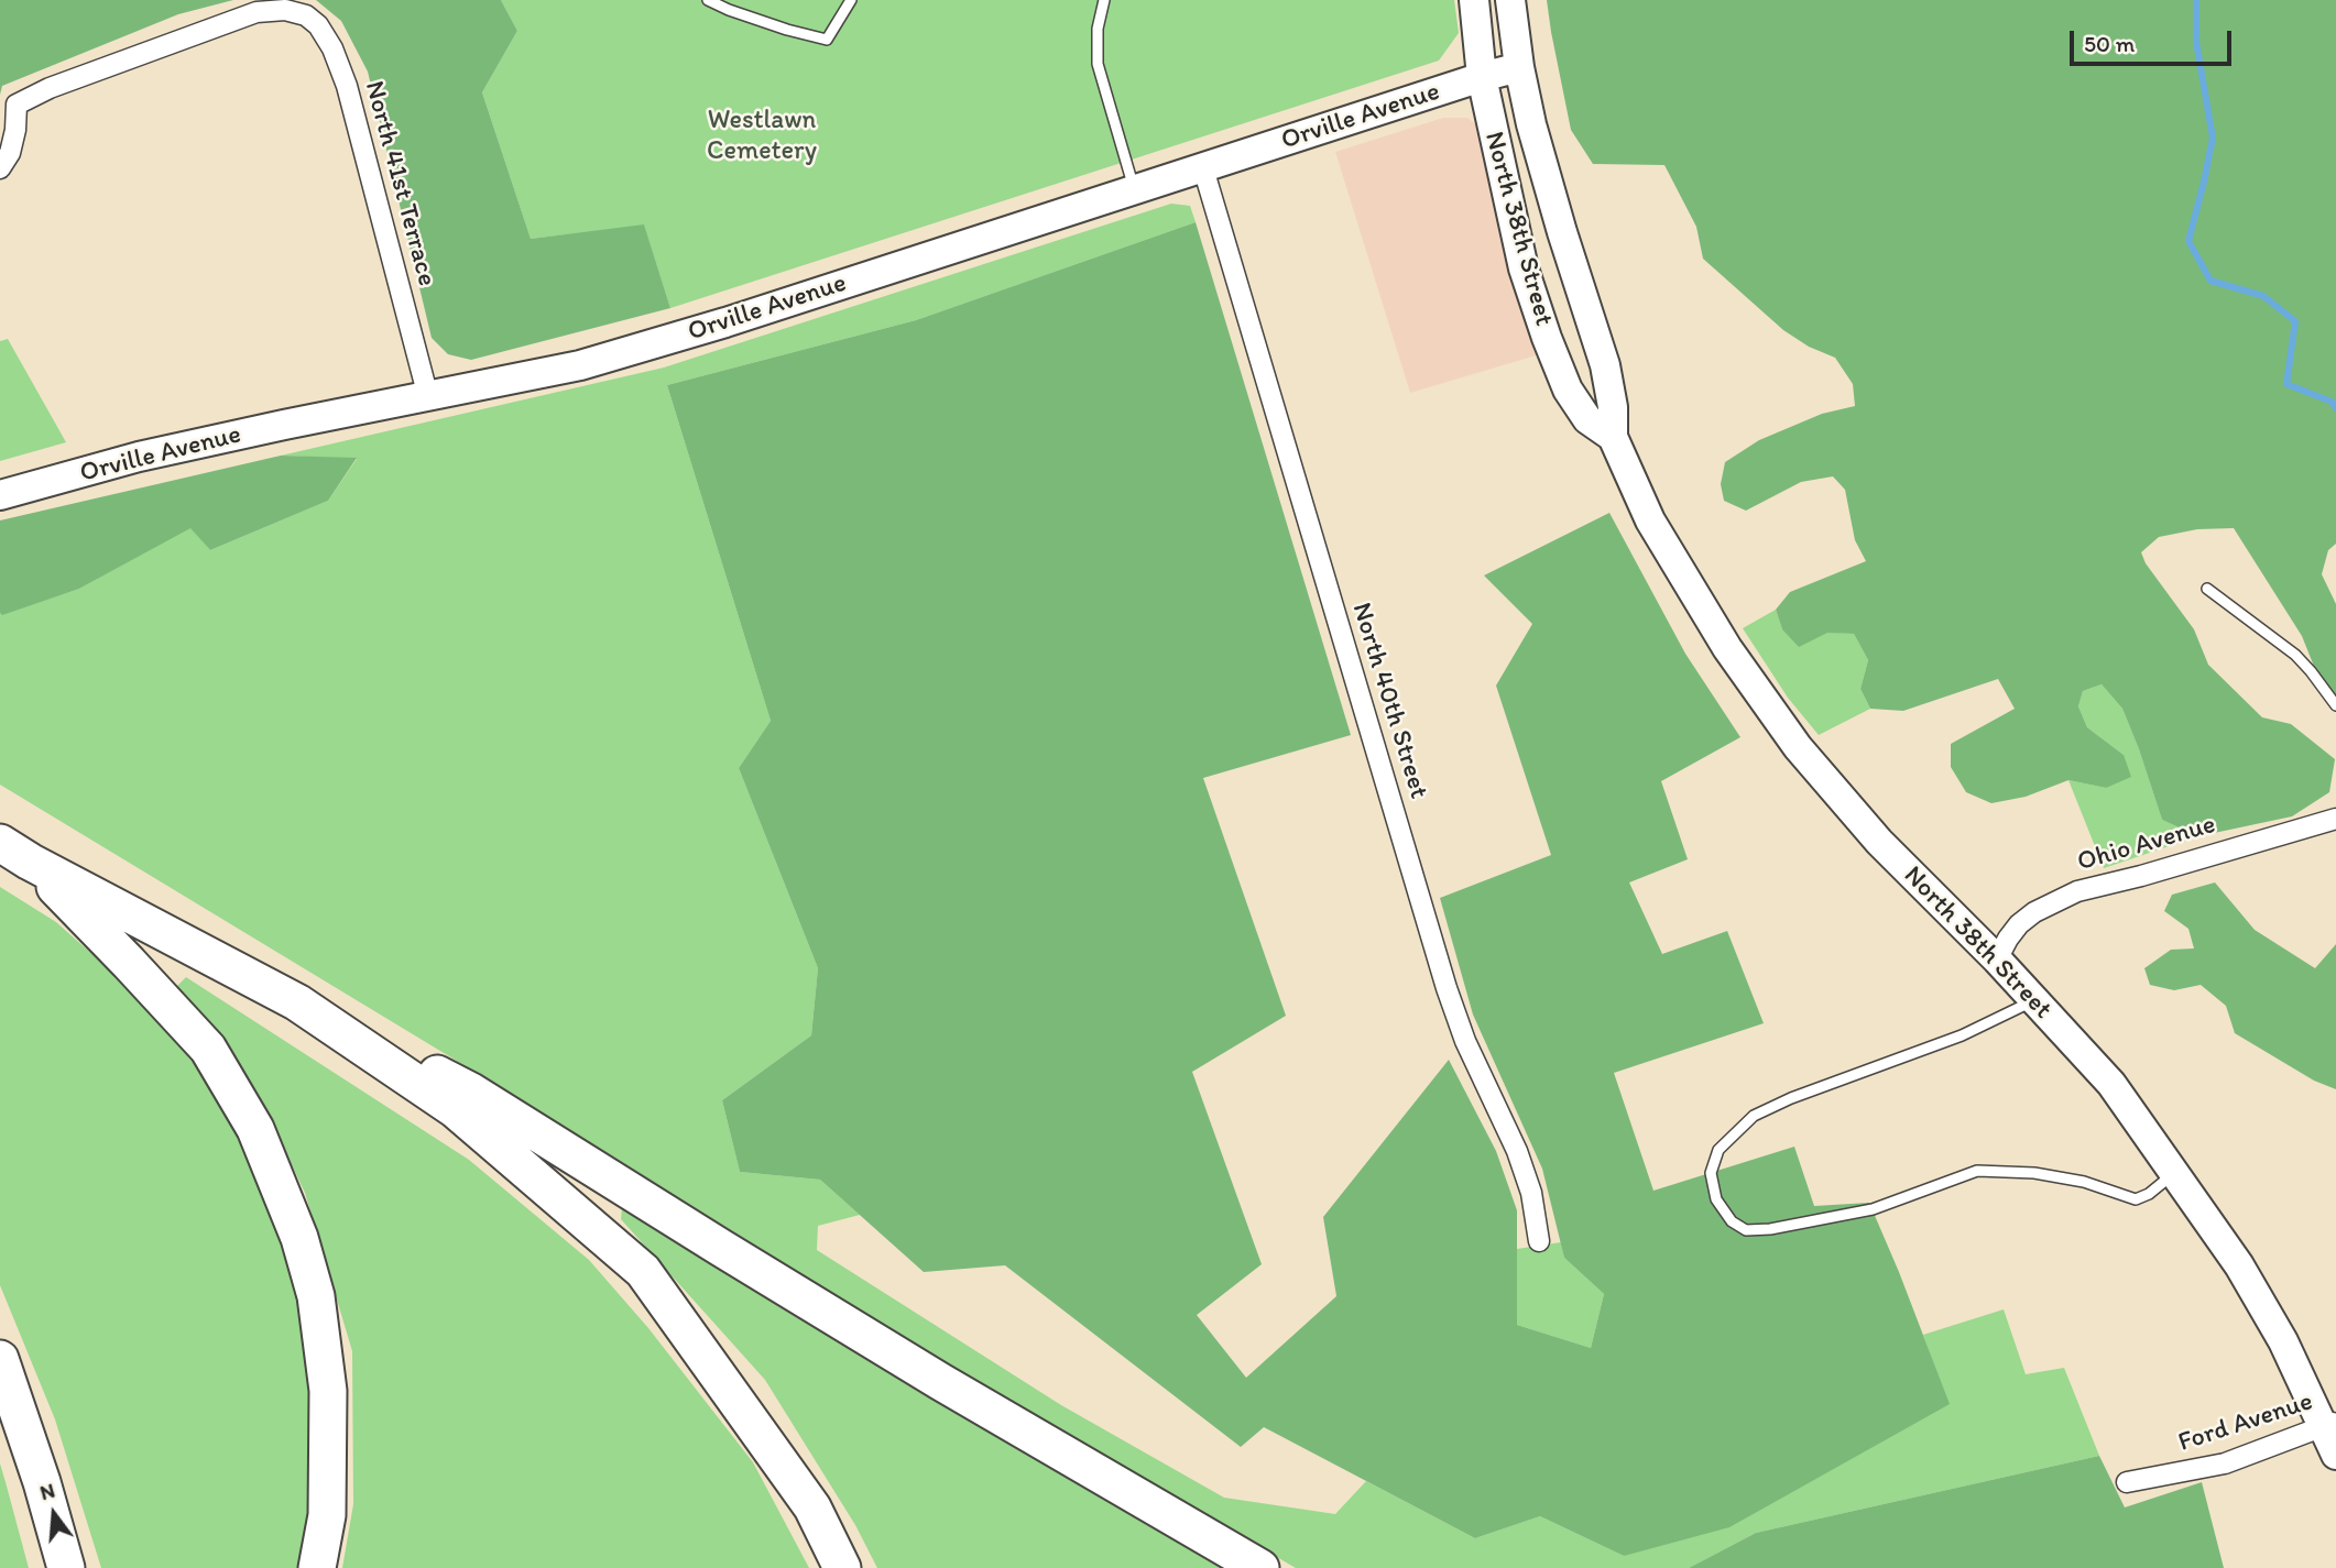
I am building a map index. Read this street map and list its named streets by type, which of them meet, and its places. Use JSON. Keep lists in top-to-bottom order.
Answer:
{
  "streets": {
    "main road": ["Orville Avenue", "North 38th Street"],
    "street": [
      "North 41st Terrace",
      "North 40th Street",
      "Ohio Avenue",
      "Ford Avenue"
    ]
  },
  "crossings": [
    ["Orville Avenue", "North 41st Terrace"],
    ["Orville Avenue", "North 38th Street"],
    ["Orville Avenue", "North 40th Street"],
    ["North 38th Street", "Ohio Avenue"],
    ["North 38th Street", "Ford Avenue"]
  ],
  "parks": ["Westlawn Cemetery"],
  "scale_bar": "50 m",
  "north": "top"
}
